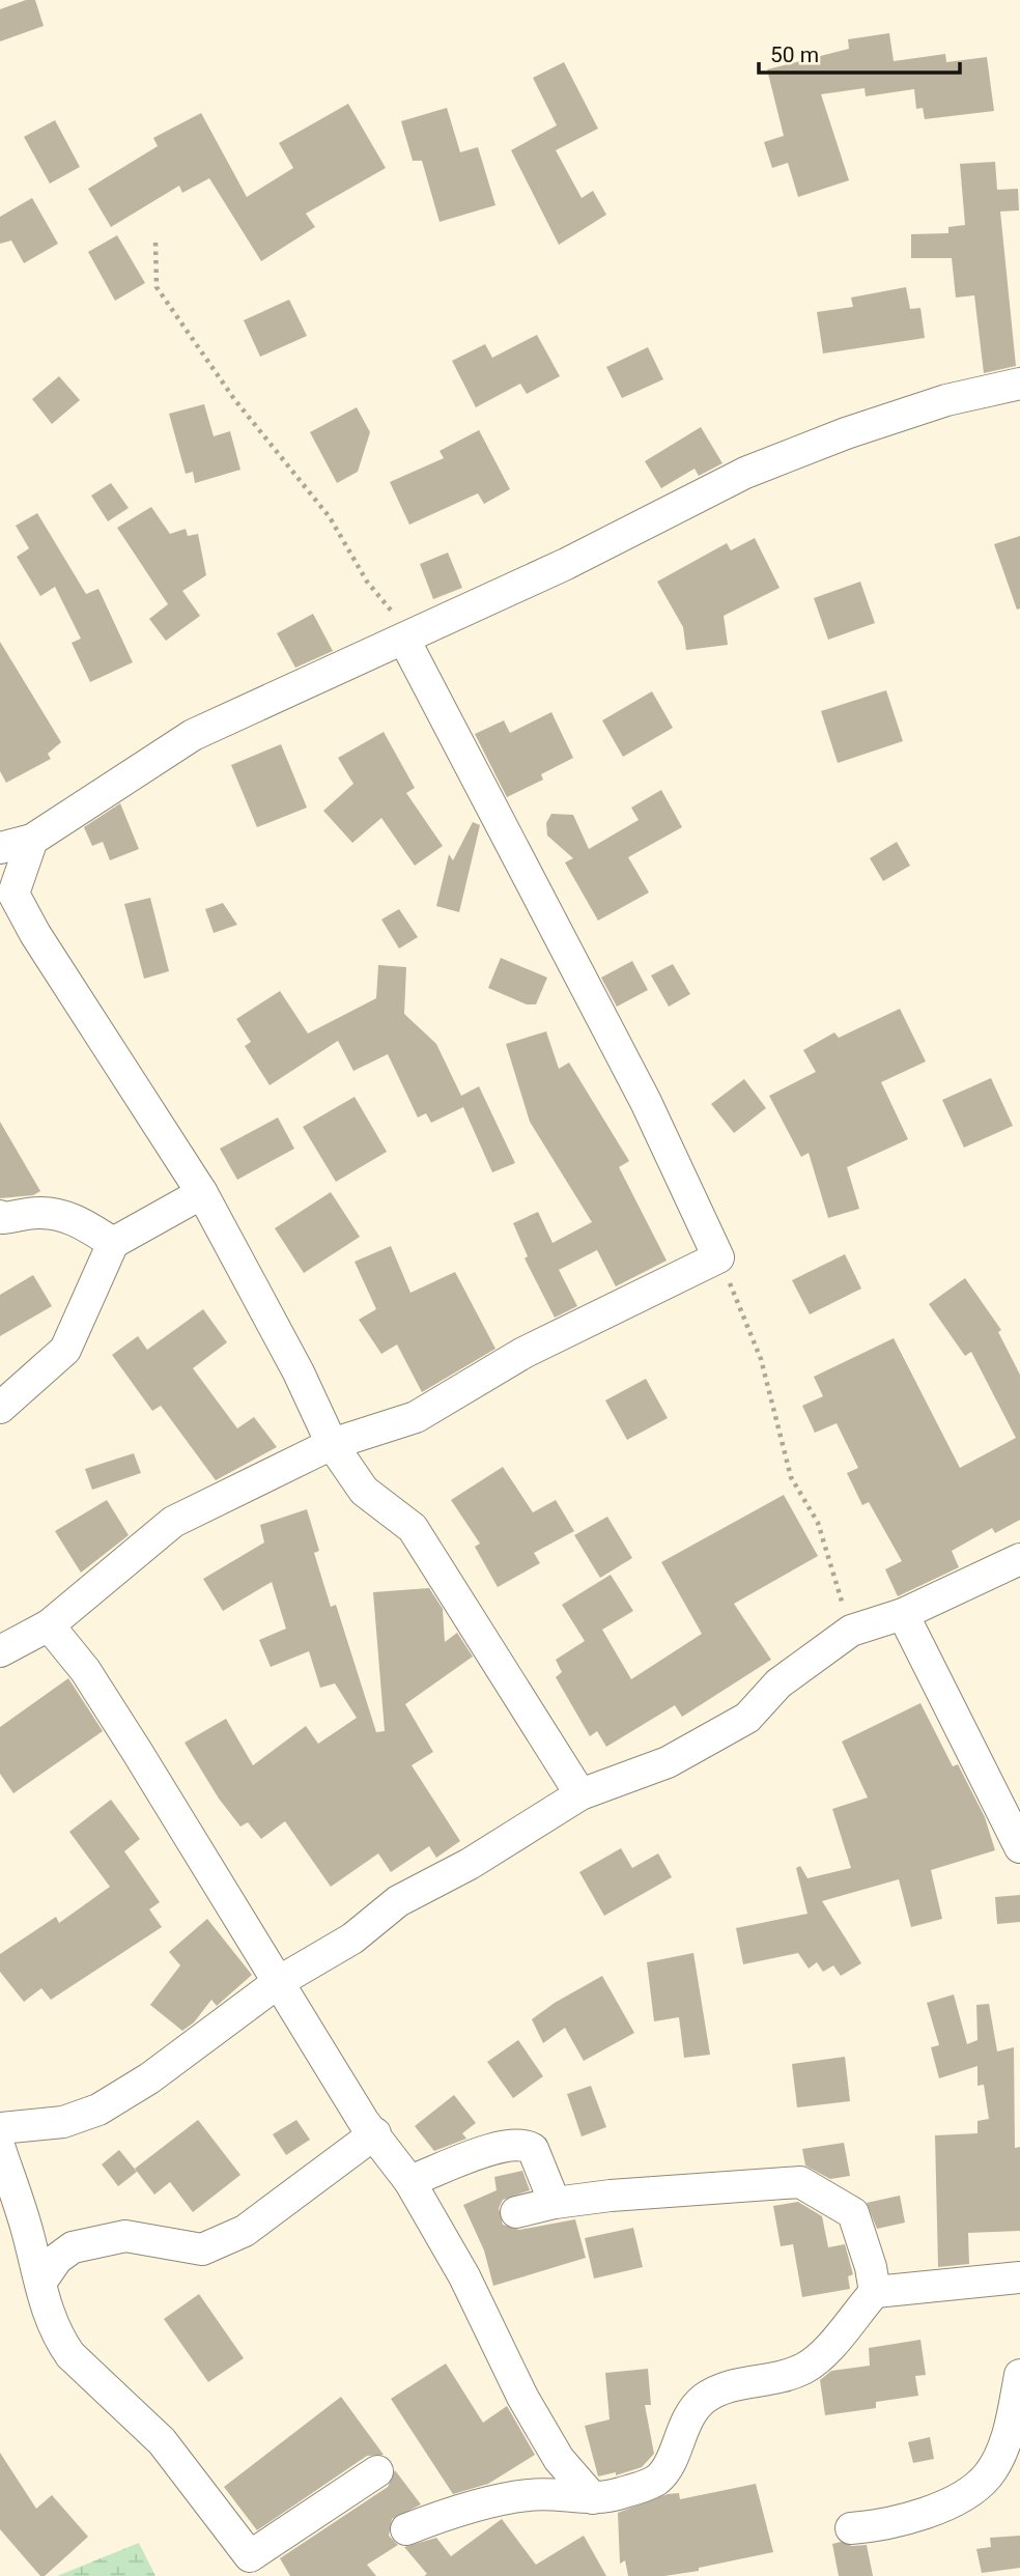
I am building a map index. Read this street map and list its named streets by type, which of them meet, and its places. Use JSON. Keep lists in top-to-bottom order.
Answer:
{
  "scale_bar": "50 m"
}
